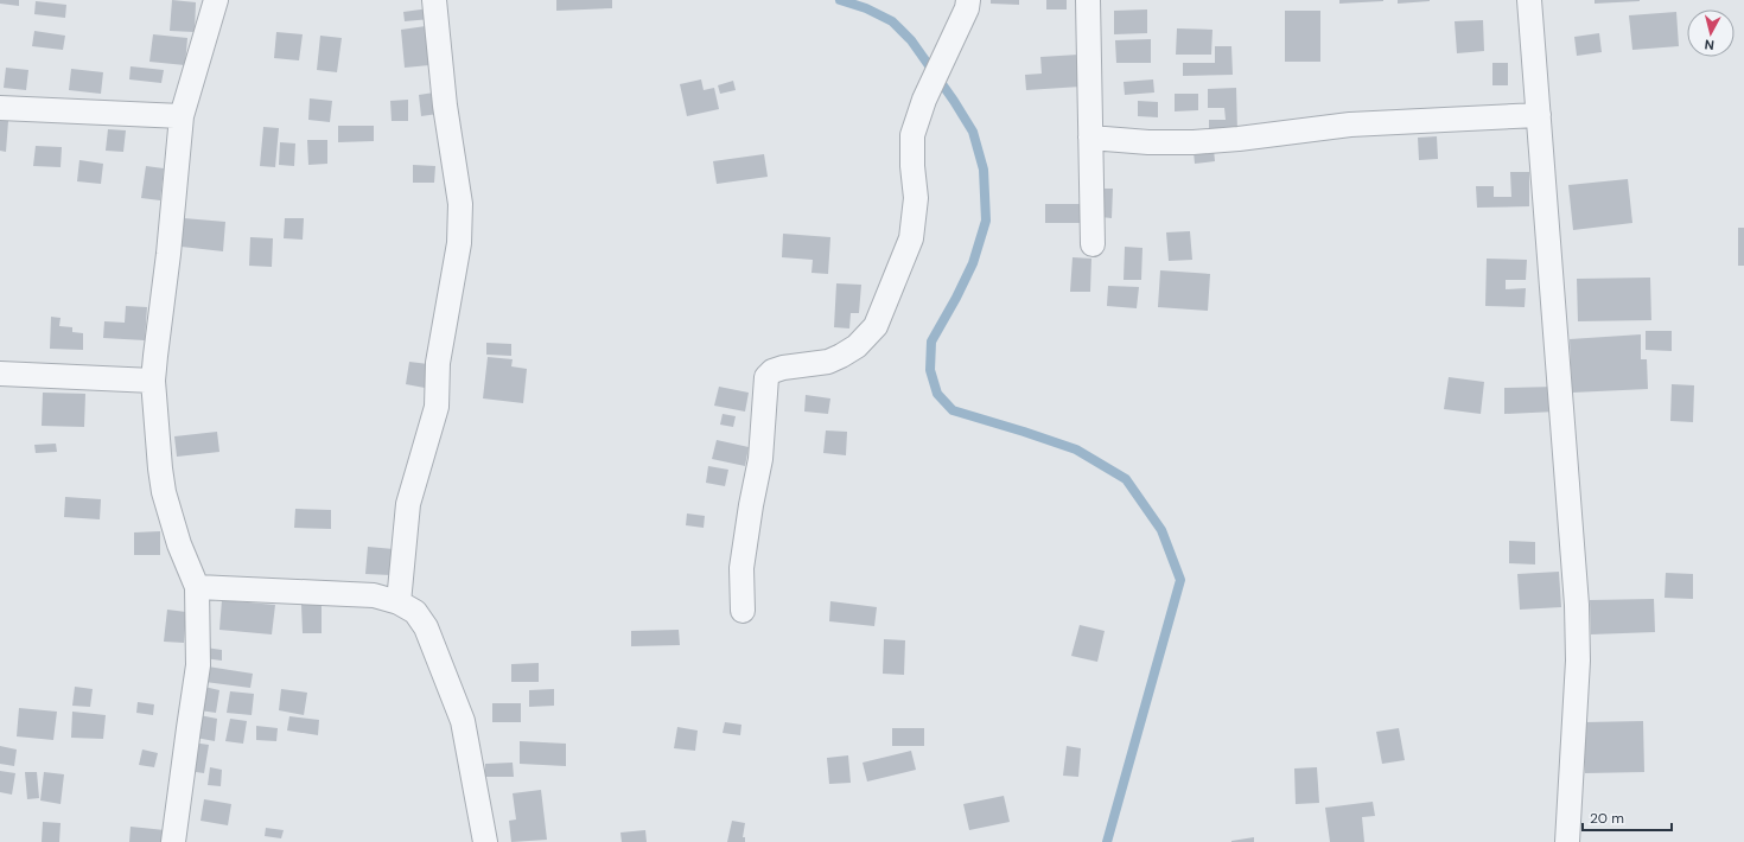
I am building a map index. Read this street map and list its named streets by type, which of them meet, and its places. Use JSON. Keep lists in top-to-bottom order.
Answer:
{
  "scale_bar": "20 m",
  "north": "bottom"
}
